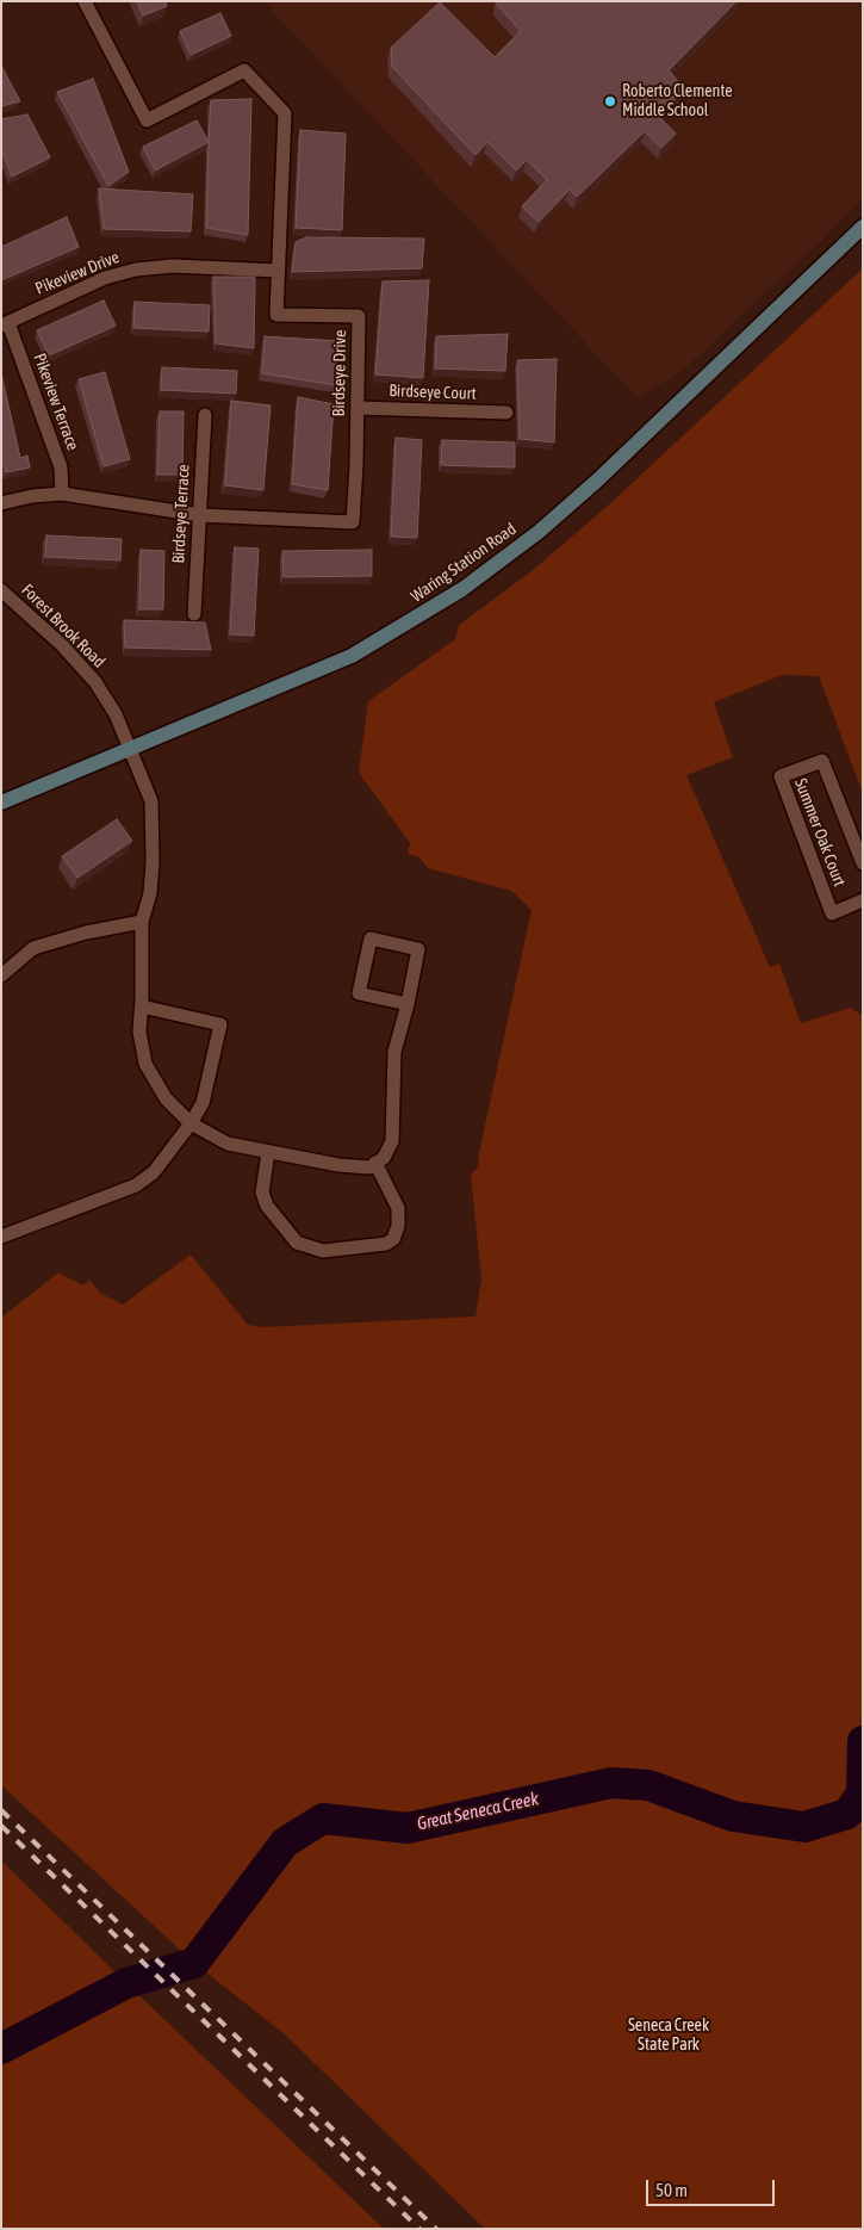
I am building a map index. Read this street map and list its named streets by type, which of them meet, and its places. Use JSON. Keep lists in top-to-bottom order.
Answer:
{
  "streets": {
    "street": [
      "Pikeview Drive",
      "Birdseye Drive",
      "Birdseye Court",
      "Pikeview Terrace",
      "Birdseye Terrace",
      "Waring Station Road",
      "Forest Brook Road",
      "Summer Oak Court"
    ]
  },
  "crossings": [
    ["Pikeview Drive", "Birdseye Drive"],
    ["Pikeview Drive", "Pikeview Terrace"],
    ["Birdseye Drive", "Birdseye Court"],
    ["Birdseye Drive", "Pikeview Terrace"],
    ["Birdseye Drive", "Birdseye Terrace"],
    ["Waring Station Road", "Forest Brook Road"]
  ],
  "water": ["Great Seneca Creek"],
  "parks": ["Seneca Creek State Park"],
  "places": ["Roberto Clemente Middle School"],
  "scale_bar": "50 m"
}
